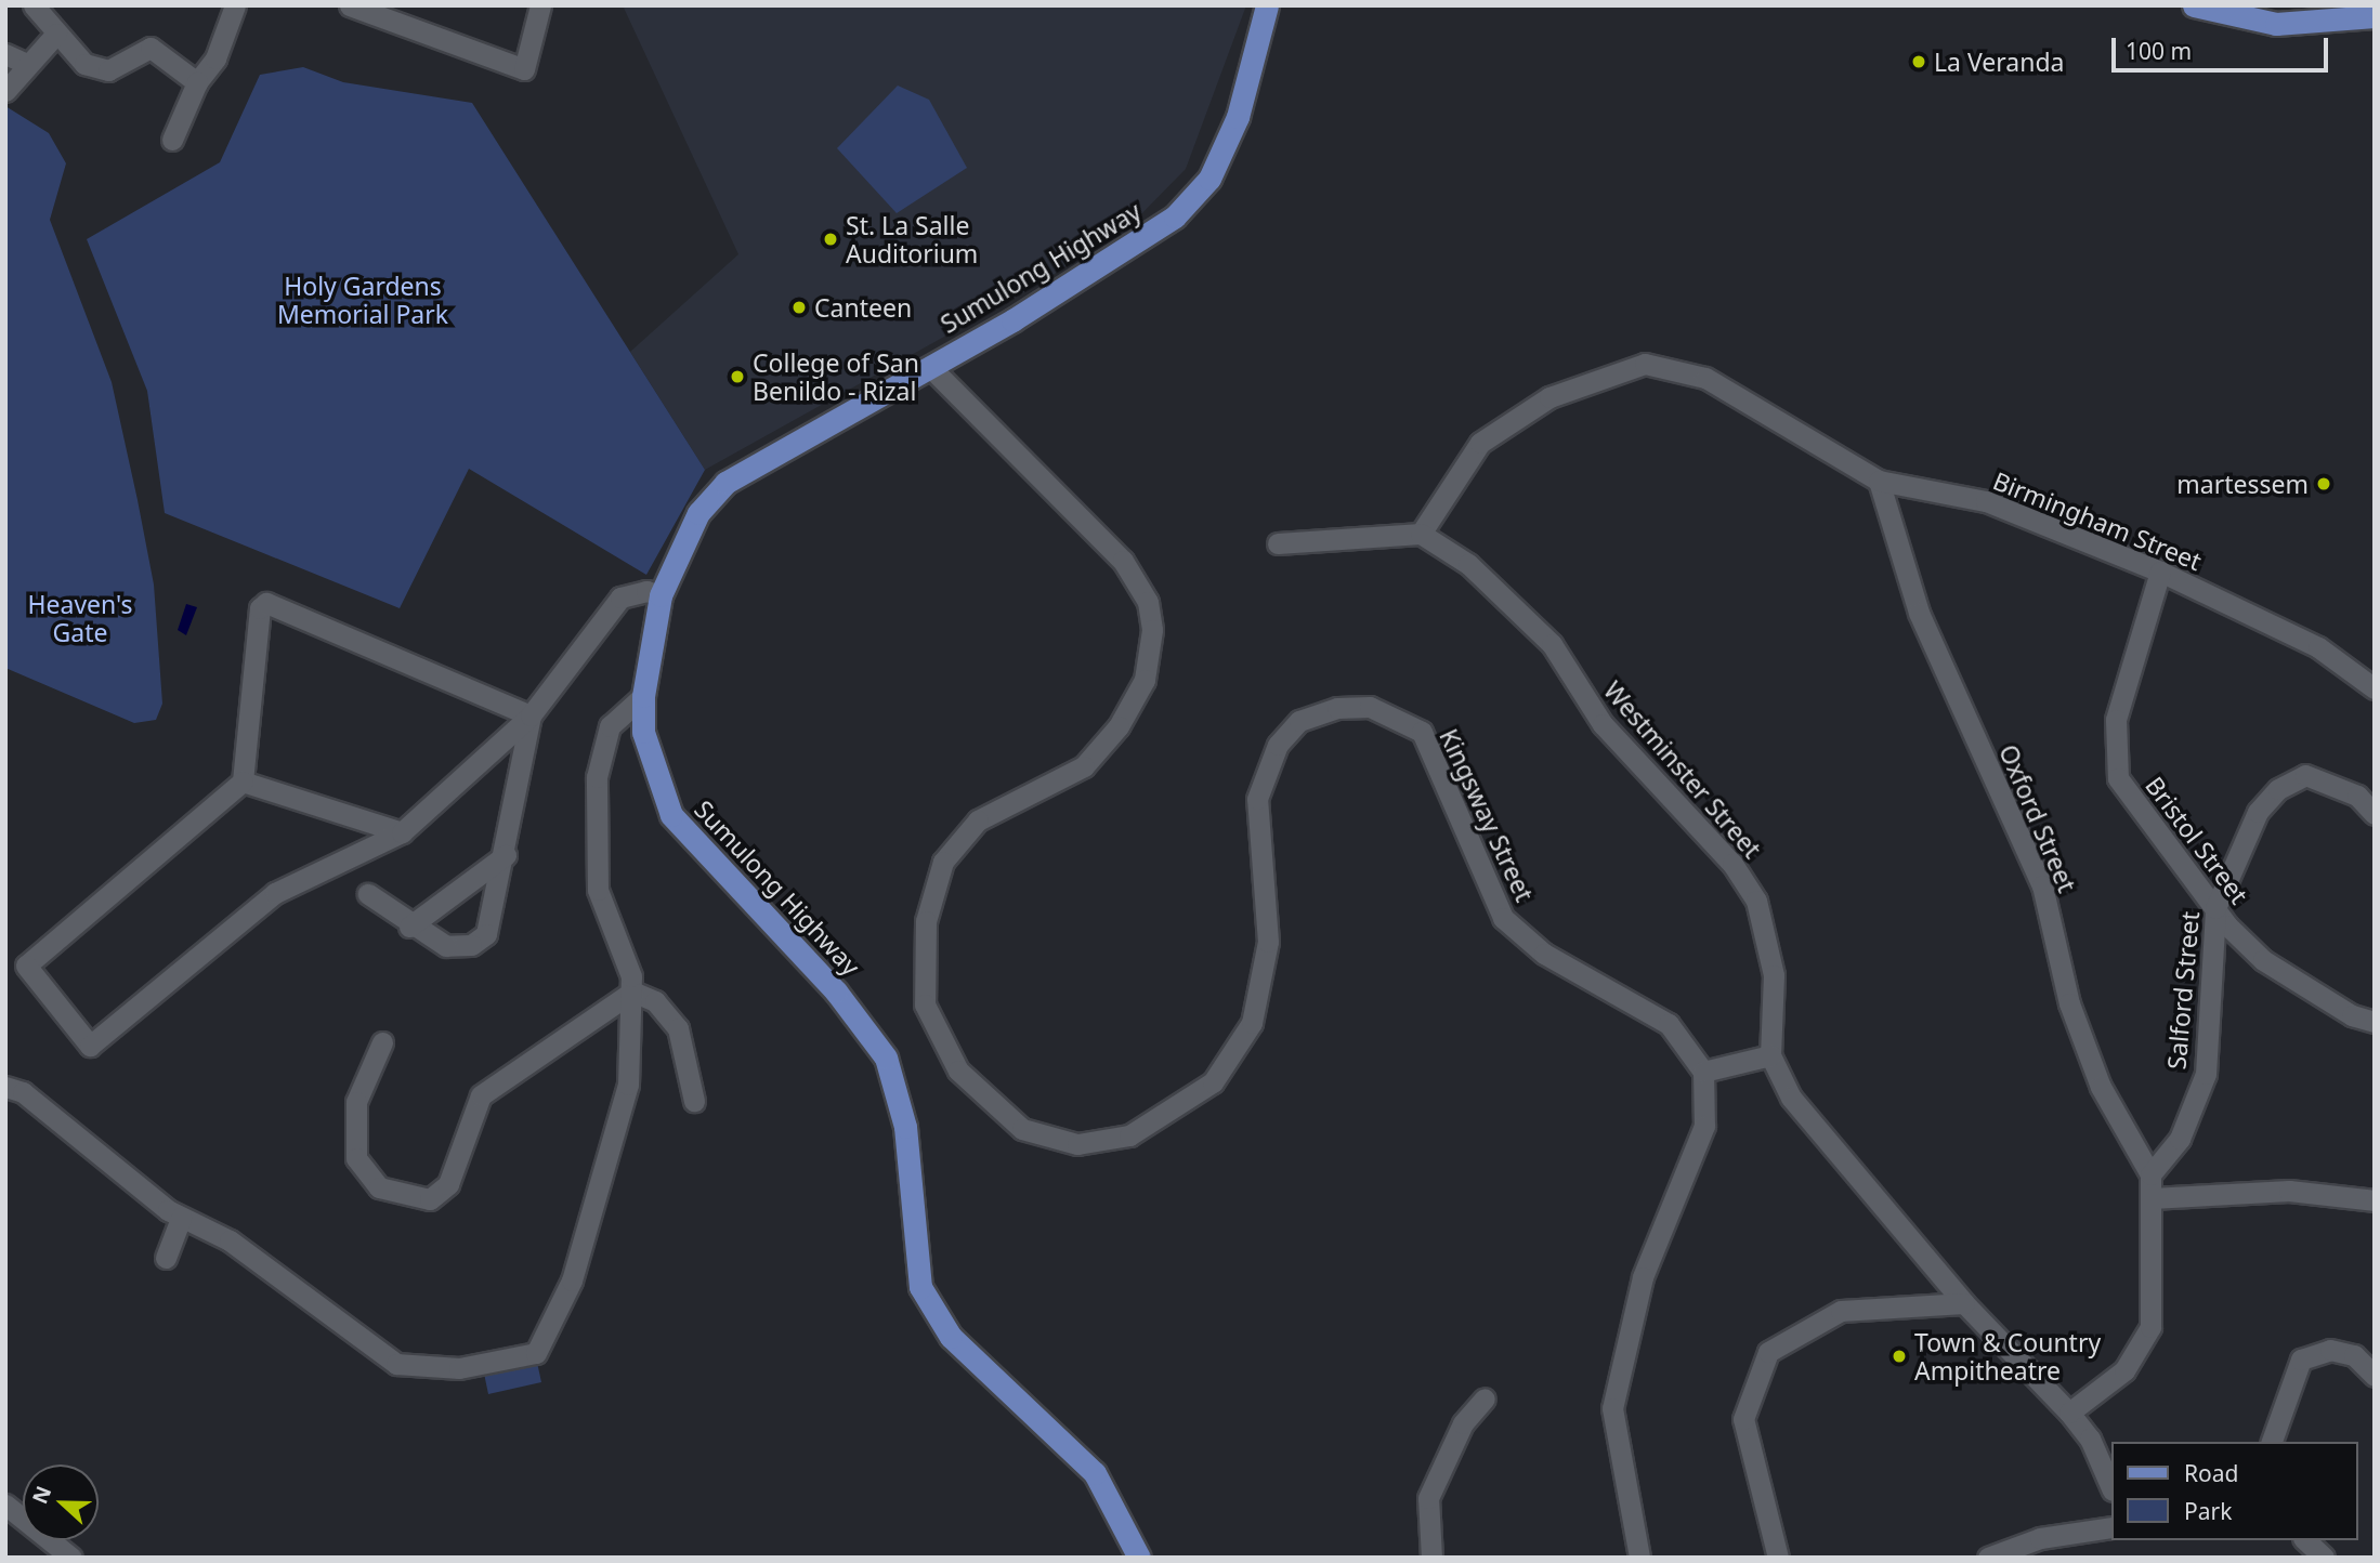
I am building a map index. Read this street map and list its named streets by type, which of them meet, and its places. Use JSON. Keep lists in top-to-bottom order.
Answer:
{
  "streets": {
    "main road": ["Sumulong Highway"],
    "street": [
      "Birmingham Street",
      "Westminster Street",
      "Kingsway Street",
      "Oxford Street",
      "Bristol Street",
      "Salford Street"
    ]
  },
  "crossings": [
    ["Sumulong Highway", "Kingsway Street"],
    ["Birmingham Street", "Westminster Street"],
    ["Birmingham Street", "Oxford Street"],
    ["Birmingham Street", "Bristol Street"],
    ["Oxford Street", "Salford Street"],
    ["Bristol Street", "Salford Street"]
  ],
  "parks": ["Holy Gardens Memorial Park", "Heaven's Gate"],
  "places": [
    "La Veranda",
    "St. La Salle Auditorium",
    "Canteen",
    "College of San Benildo - Rizal",
    "martessem",
    "Town & Country Ampitheatre"
  ],
  "legend": ["Road", "Park"],
  "scale_bar": "100 m",
  "north": "left"
}
